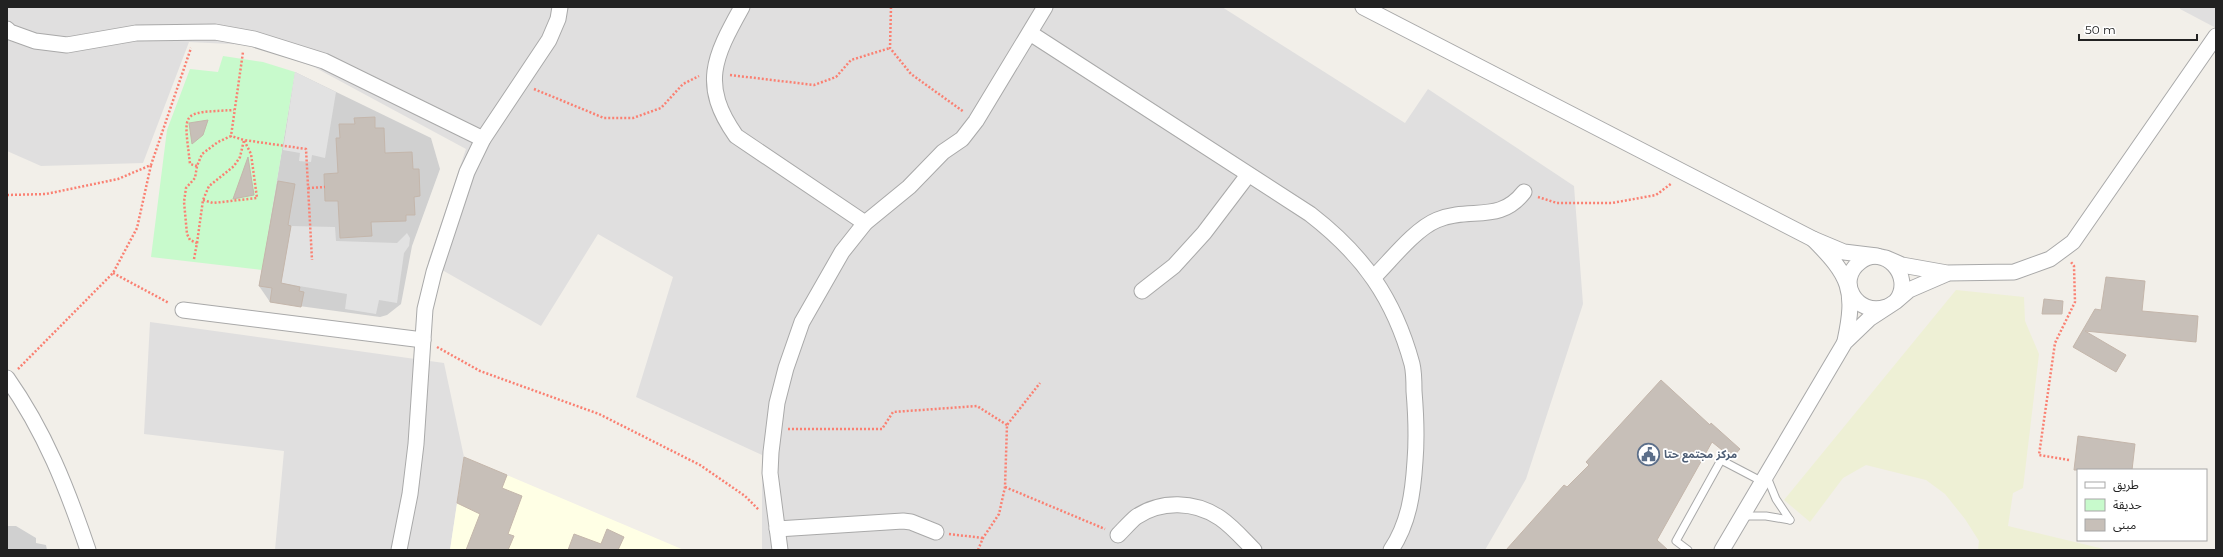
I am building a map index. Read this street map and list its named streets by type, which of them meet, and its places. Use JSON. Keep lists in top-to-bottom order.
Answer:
{
  "places": {
    "public building": ["مركز مجتمع حتا"]
  },
  "legend": ["طريق", "حديقة", "مبنى"],
  "scale_bar": "50 m"
}
